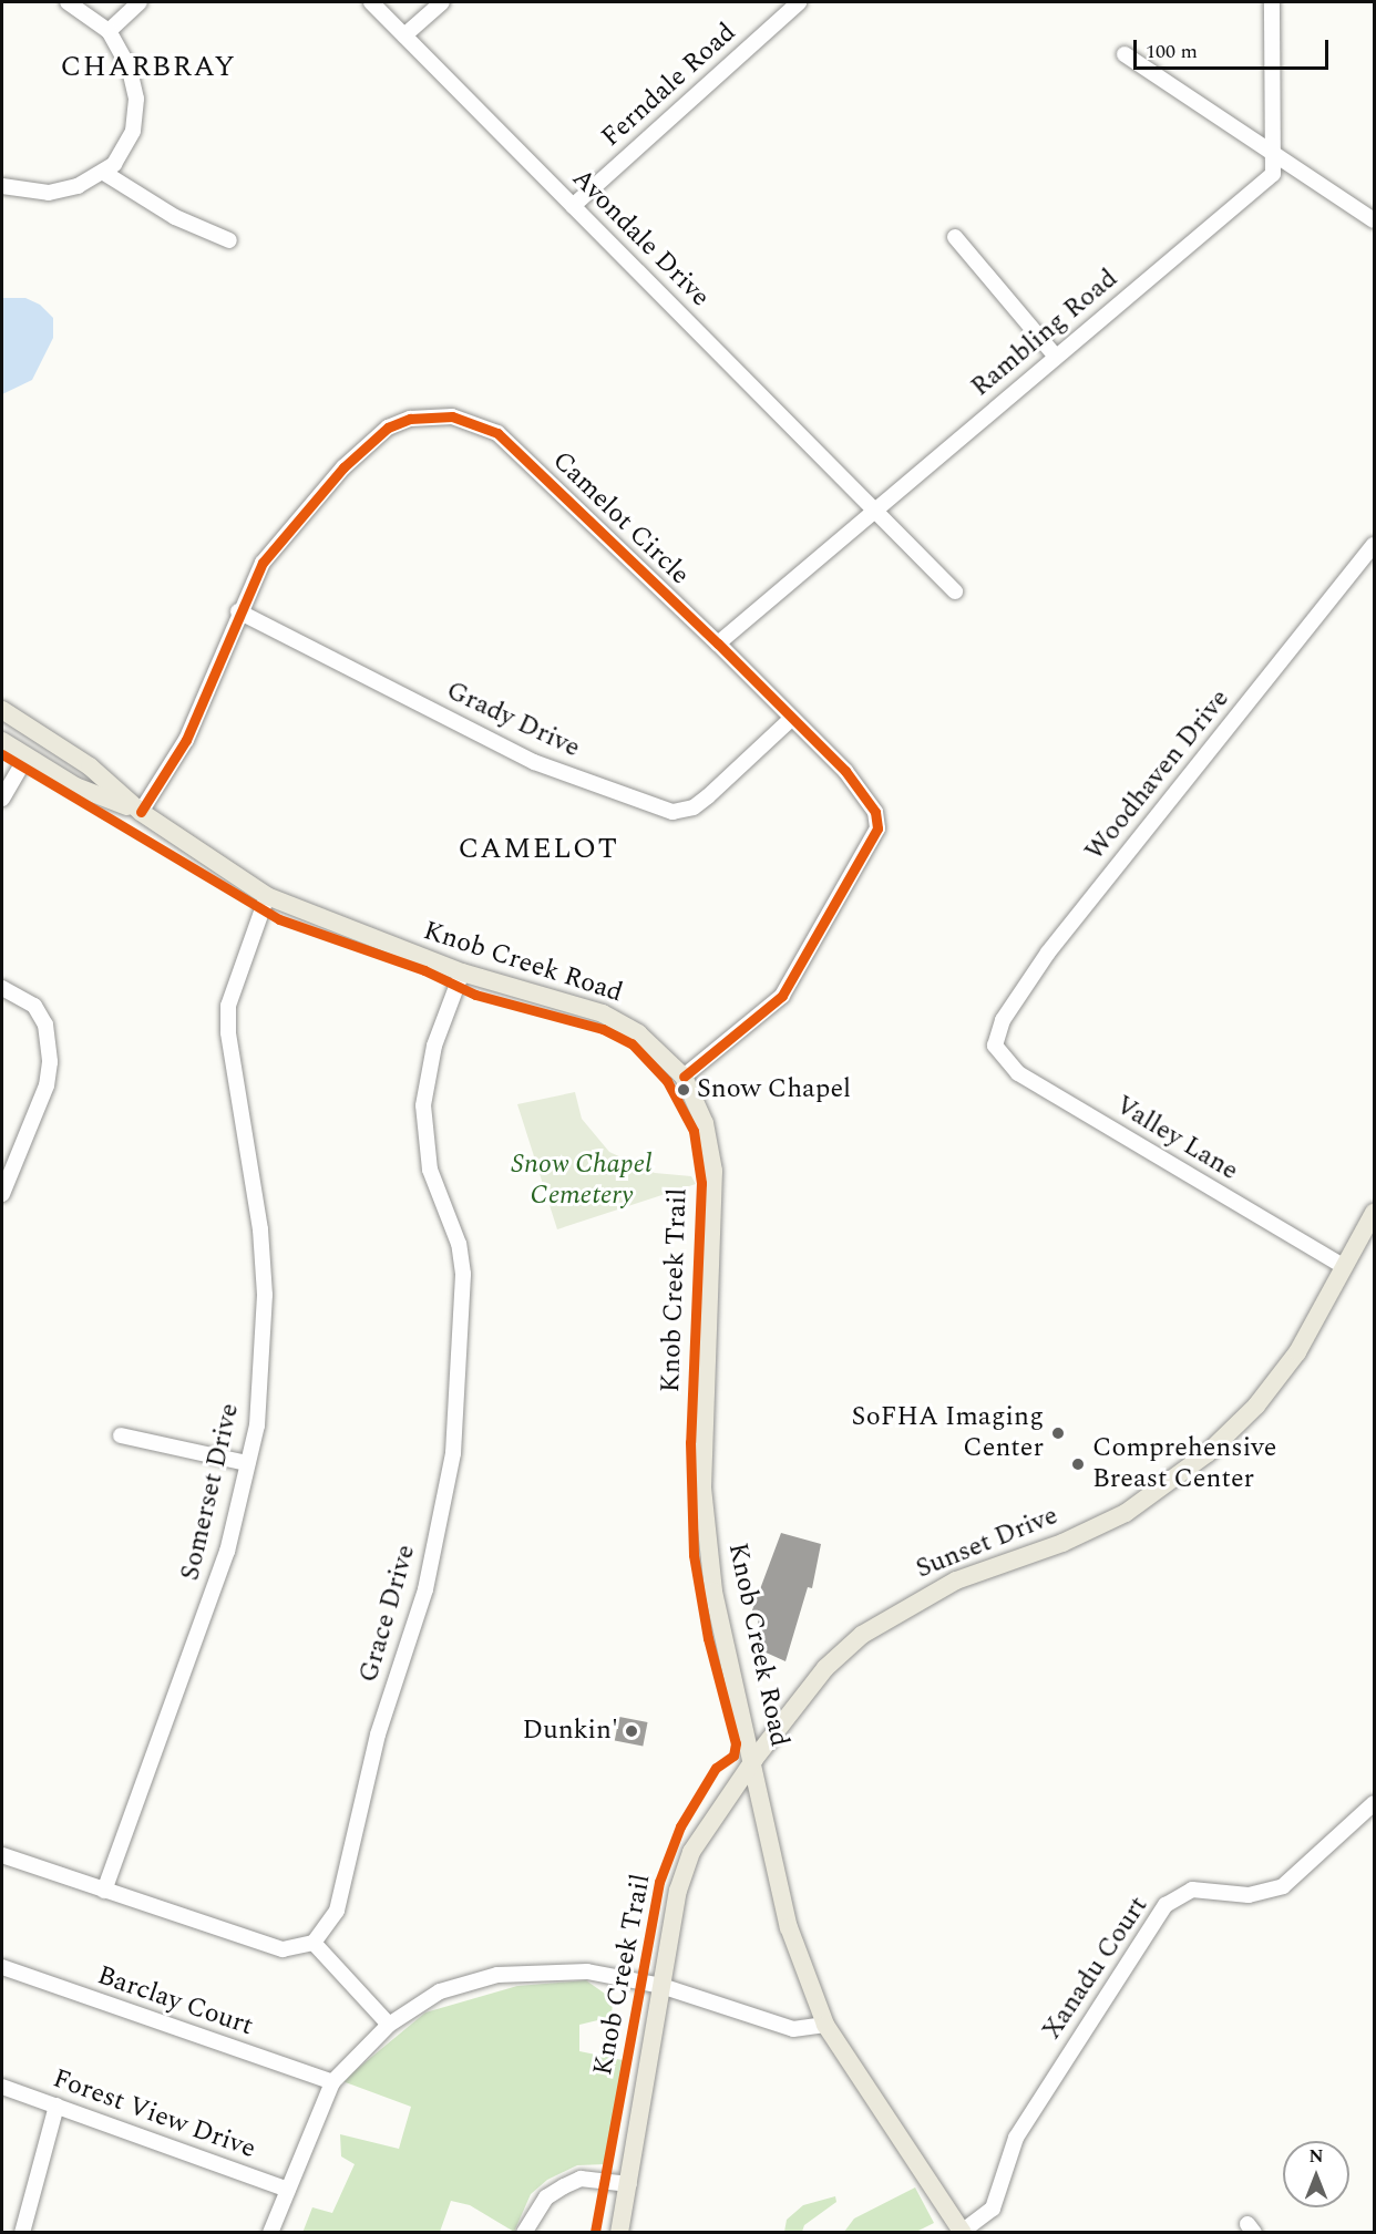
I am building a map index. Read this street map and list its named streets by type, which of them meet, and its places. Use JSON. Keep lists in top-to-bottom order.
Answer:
{
  "streets": {
    "main road": ["Knob Creek Road", "Sunset Drive"],
    "street": [
      "Ferndale Road",
      "Avondale Drive",
      "Rambling Road",
      "Camelot Circle",
      "Grady Drive",
      "Woodhaven Drive",
      "Valley Lane",
      "Somerset Drive",
      "Grace Drive",
      "Xanadu Court",
      "Barclay Court",
      "Forest View Drive"
    ],
    "cycle path": ["Knob Creek Trail"]
  },
  "crossings": [
    ["Ferndale Road", "Avondale Drive"],
    ["Avondale Drive", "Rambling Road"],
    ["Rambling Road", "Camelot Circle"],
    ["Camelot Circle", "Grady Drive"],
    ["Camelot Circle", "Knob Creek Road"],
    ["Woodhaven Drive", "Valley Lane"],
    ["Knob Creek Road", "Somerset Drive"],
    ["Knob Creek Road", "Sunset Drive"],
    ["Knob Creek Road", "Grace Drive"],
    ["Knob Creek Road", "Xanadu Court"],
    ["Valley Lane", "Sunset Drive"]
  ],
  "districts": ["CHARBRAY", "CAMELOT"],
  "parks": ["Snow Chapel Cemetery"],
  "places": [
    "Snow Chapel",
    "SoFHA Imaging Center",
    "Comprehensive Breast Center",
    "Dunkin'"
  ],
  "scale_bar": "100 m",
  "north": "top"
}
